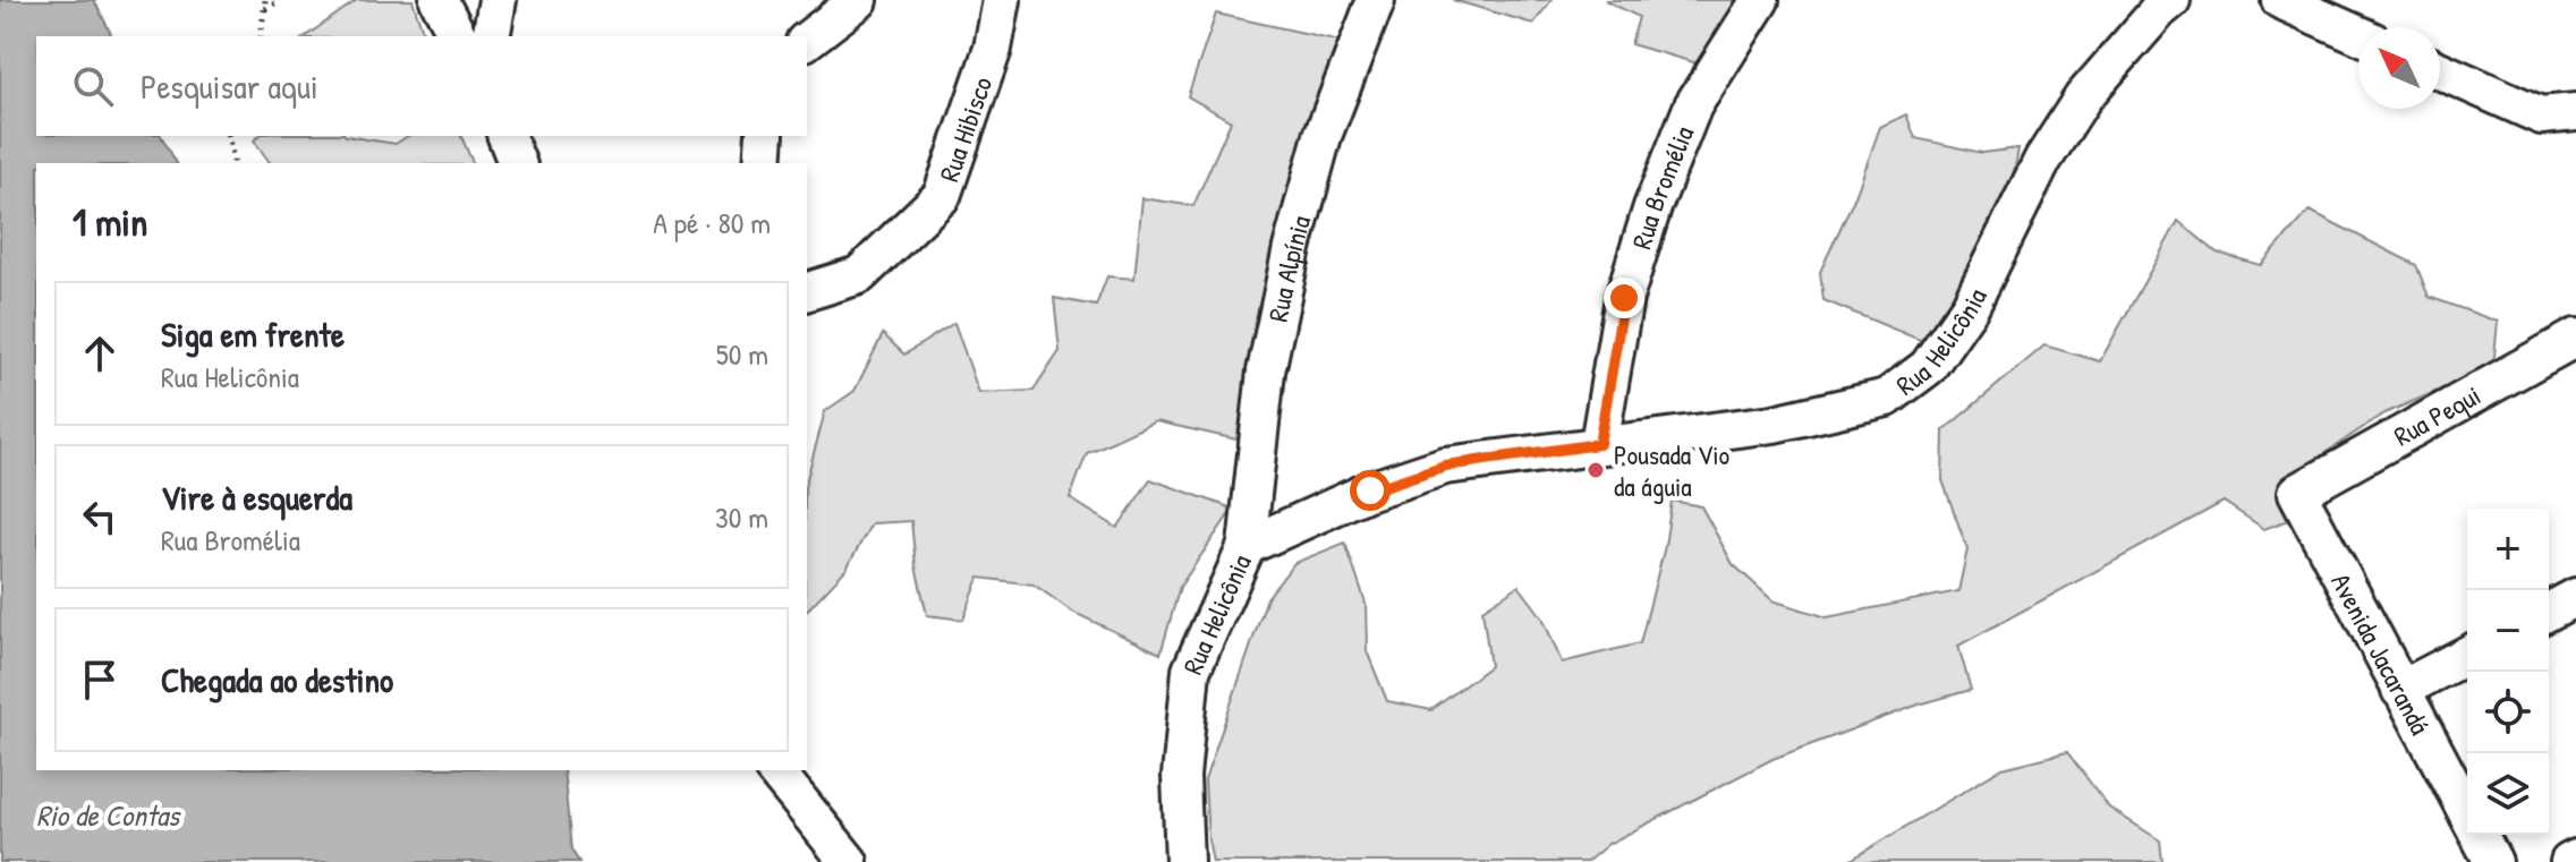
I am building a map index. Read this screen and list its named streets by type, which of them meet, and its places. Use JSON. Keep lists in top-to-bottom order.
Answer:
{
  "streets": {
    "street": [
      "Rua Hibisco",
      "Rua Bromélia",
      "Rua Alpínia",
      "Rua Helicônia",
      "Rua Pequi",
      "Avenida Jacarandá"
    ]
  },
  "crossings": [
    ["Rua Bromélia", "Rua Helicônia"],
    ["Rua Alpínia", "Rua Helicônia"],
    ["Rua Pequi", "Avenida Jacarandá"]
  ],
  "water": ["Rio de Contas"],
  "places": ["Pousada Vio da águia"],
  "north": "top left",
  "page": {
    "search": "Pesquisar aqui",
    "heading": ["1 min", "A pé · 80 m"],
    "list": [
      ["Siga em frente", "Rua Helicônia", "50 m"],
      ["Vire à esquerda", "Rua Bromélia", "30 m"],
      "Chegada ao destino"
    ],
    "map_buttons": ["+", "−"]
  }
}
